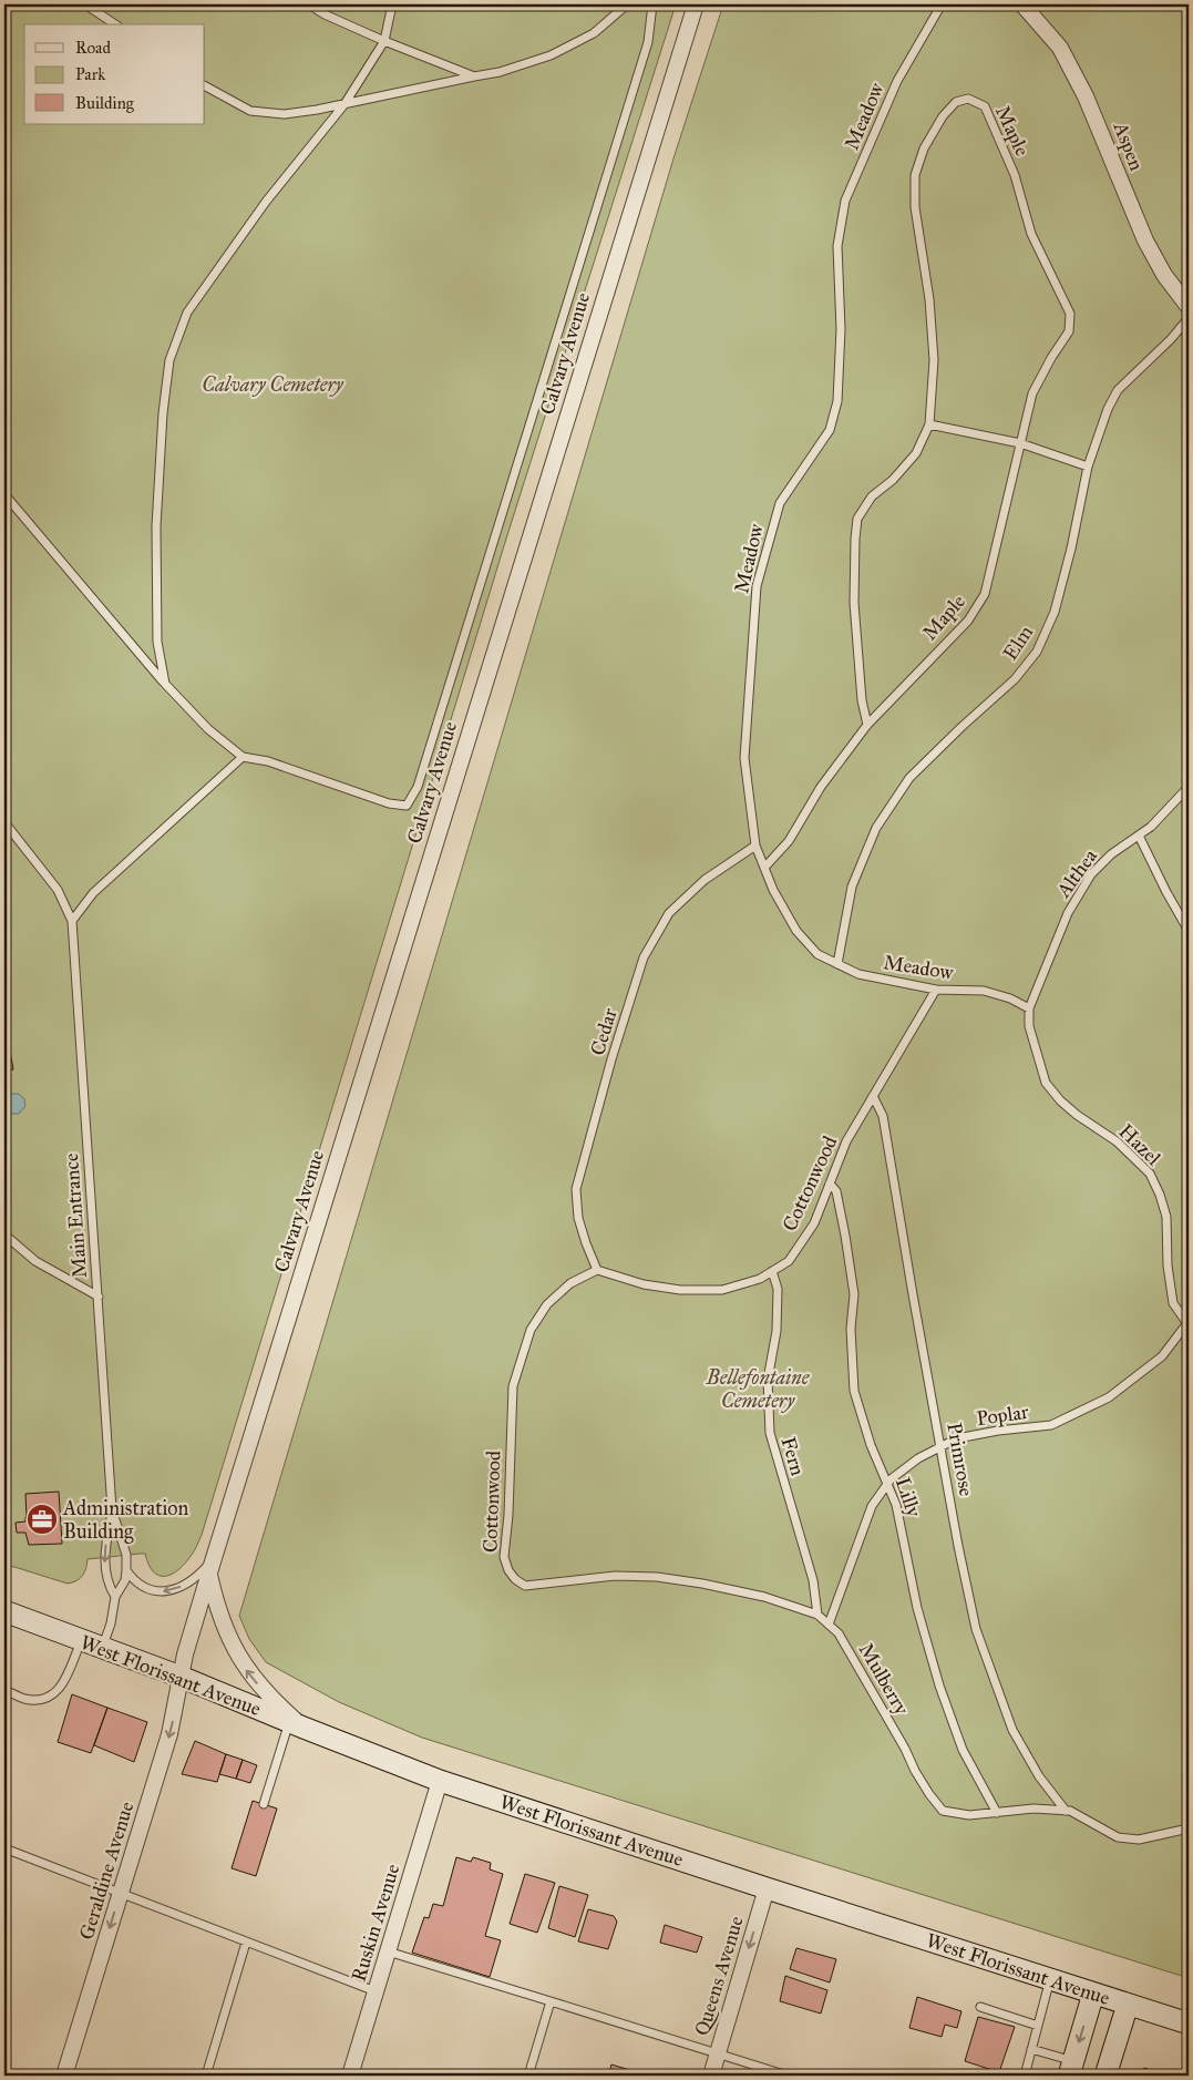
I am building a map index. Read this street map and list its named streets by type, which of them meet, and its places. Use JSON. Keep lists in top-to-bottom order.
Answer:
{
  "streets": {
    "main road": ["West Florissant Avenue"],
    "street": [
      "Aspen",
      "Calvary Avenue",
      "Geraldine Avenue",
      "Ruskin Avenue",
      "Queens Avenue"
    ],
    "lane": [
      "Meadow",
      "Maple",
      "Elm",
      "Althea",
      "Cedar",
      "Hazel",
      "Cottonwood",
      "Main Entrance",
      "Poplar",
      "Fern",
      "Primrose",
      "Lilly",
      "Mulberry"
    ]
  },
  "crossings": [
    ["Meadow", "Maple"],
    ["Meadow", "Elm"],
    ["Meadow", "Althea"],
    ["Meadow", "Cedar"],
    ["Meadow", "Hazel"],
    ["Meadow", "Cottonwood"],
    ["Calvary Avenue", "West Florissant Avenue"],
    ["Calvary Avenue", "Geraldine Avenue"],
    ["Althea", "Hazel"],
    ["Cedar", "Cottonwood"],
    ["Hazel", "Poplar"],
    ["Cottonwood", "Fern"],
    ["Cottonwood", "Primrose"],
    ["Cottonwood", "Lilly"],
    ["Cottonwood", "Mulberry"],
    ["Main Entrance", "West Florissant Avenue"],
    ["Poplar", "Primrose"],
    ["Poplar", "Lilly"],
    ["Poplar", "Mulberry"],
    ["Fern", "Mulberry"],
    ["Primrose", "Mulberry"],
    ["Lilly", "Mulberry"],
    ["West Florissant Avenue", "Geraldine Avenue"],
    ["West Florissant Avenue", "Ruskin Avenue"],
    ["West Florissant Avenue", "Queens Avenue"]
  ],
  "one_way": ["Geraldine Avenue", "Queens Avenue"],
  "parks": ["Calvary Cemetery", "Bellefontaine Cemetery"],
  "places": {
    "office": ["Administration Building"]
  },
  "legend": ["Road", "Park", "Building"]
}
